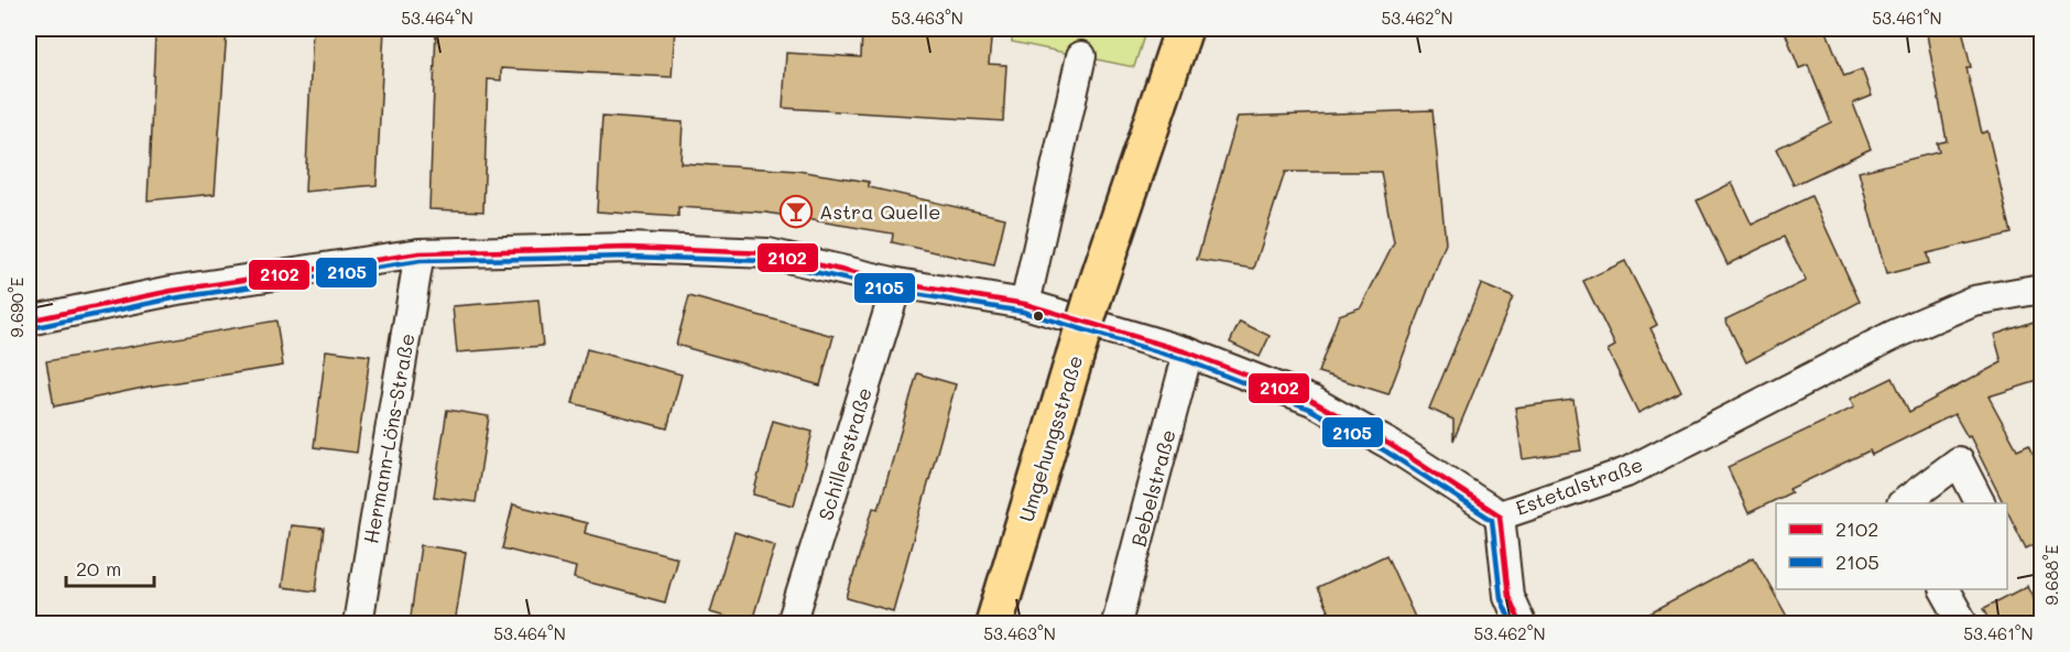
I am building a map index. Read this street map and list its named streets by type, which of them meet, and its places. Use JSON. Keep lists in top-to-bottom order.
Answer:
{
  "streets": {
    "main road": ["Umgehungsstraße"],
    "street": [
      "Hermann-Löns-Straße",
      "Schillerstraße",
      "Estetalstraße",
      "Bebelstraße"
    ]
  },
  "crossings": [
    ["Hermann-Löns-Straße", "Estetalstraße"],
    ["Schillerstraße", "Estetalstraße"],
    ["Estetalstraße", "Bebelstraße"]
  ],
  "places": {
    "bar": ["Astra Quelle"]
  },
  "lines": ["transit line 2102", "transit line 2105"],
  "legend": ["2102", "2105"],
  "scale_bar": "20 m",
  "coordinates": [
    "53.464°N",
    "53.463°N",
    "53.462°N",
    "53.461°N",
    "9.690°E",
    "9.688°E"
  ]
}
